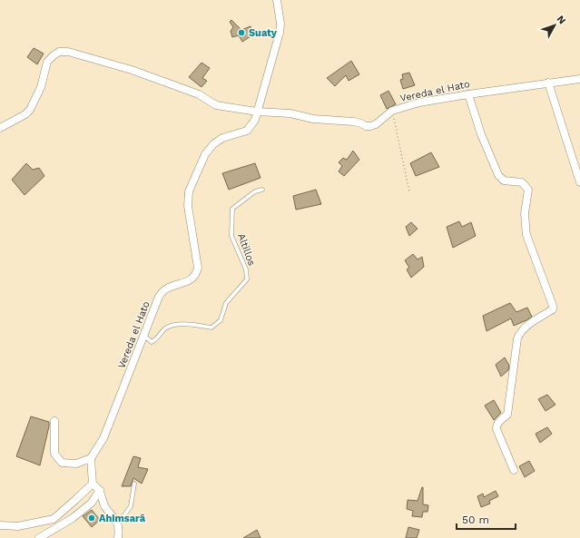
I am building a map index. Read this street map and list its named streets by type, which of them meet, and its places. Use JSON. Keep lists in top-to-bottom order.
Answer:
{
  "streets": {
    "street": ["Vereda el Hato"],
    "lane": ["Altillos"]
  },
  "crossings": [
    ["Vereda el Hato", "Altillos"]
  ],
  "places": ["Suaty", "Ahimsarã"],
  "scale_bar": "50 m",
  "north": "top right"
}
